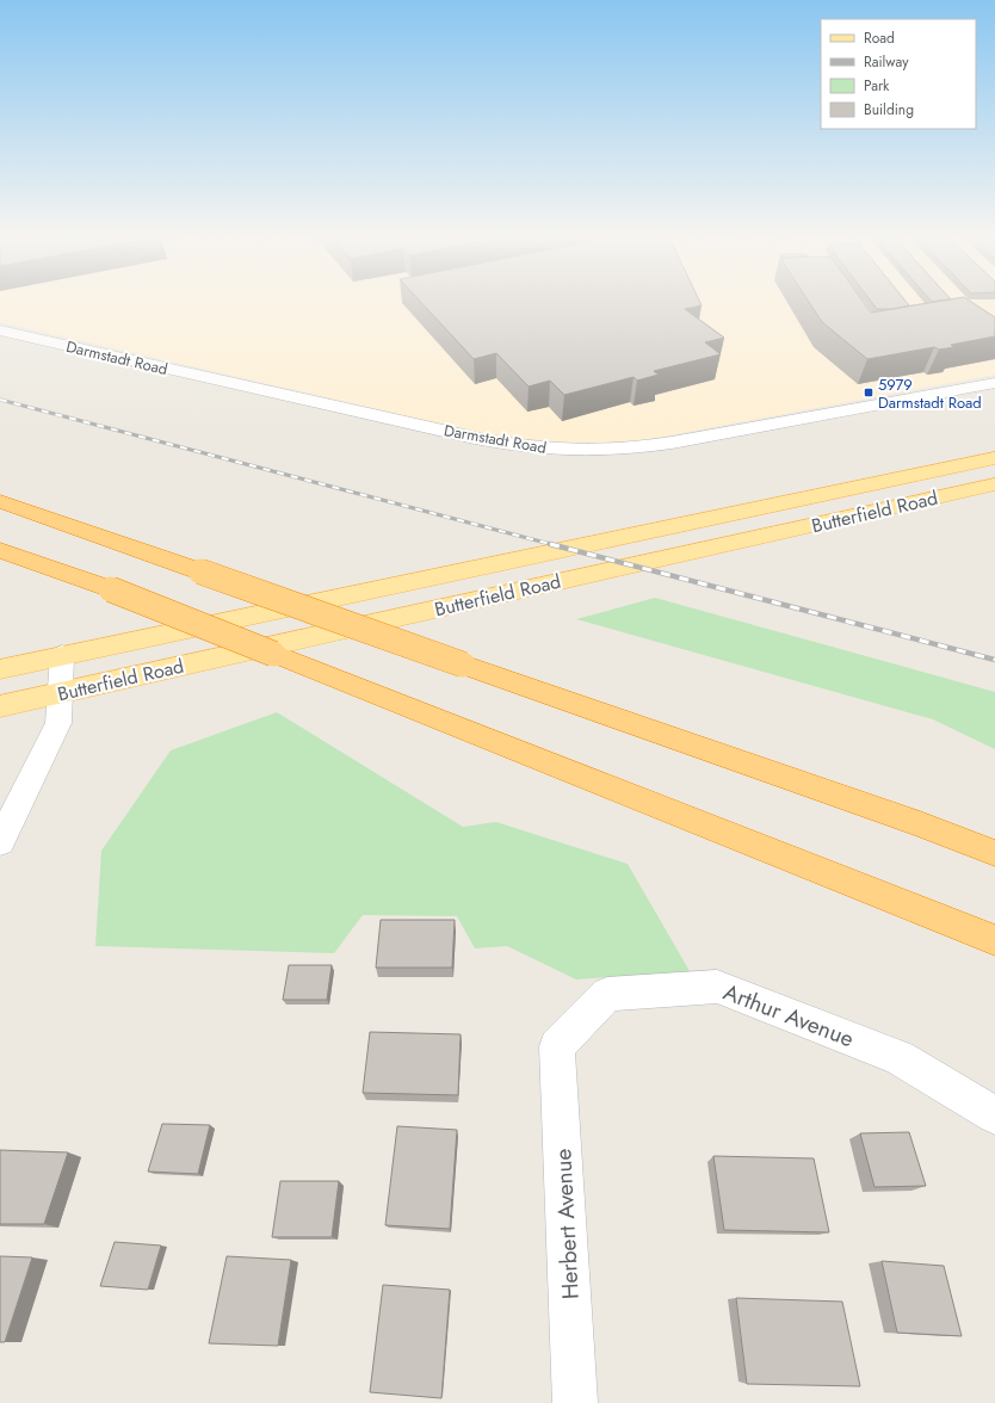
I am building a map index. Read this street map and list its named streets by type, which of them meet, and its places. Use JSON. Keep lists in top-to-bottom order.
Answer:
{
  "streets": {
    "main road": ["Butterfield Road"],
    "street": ["Darmstadt Road", "Arthur Avenue", "Herbert Avenue"]
  },
  "crossings": [
    ["Arthur Avenue", "Herbert Avenue"]
  ],
  "places": {
    "transit": ["5979 Darmstadt Road"]
  },
  "legend": [
    "Road",
    "Railway",
    "Park",
    "Building"
  ]
}
